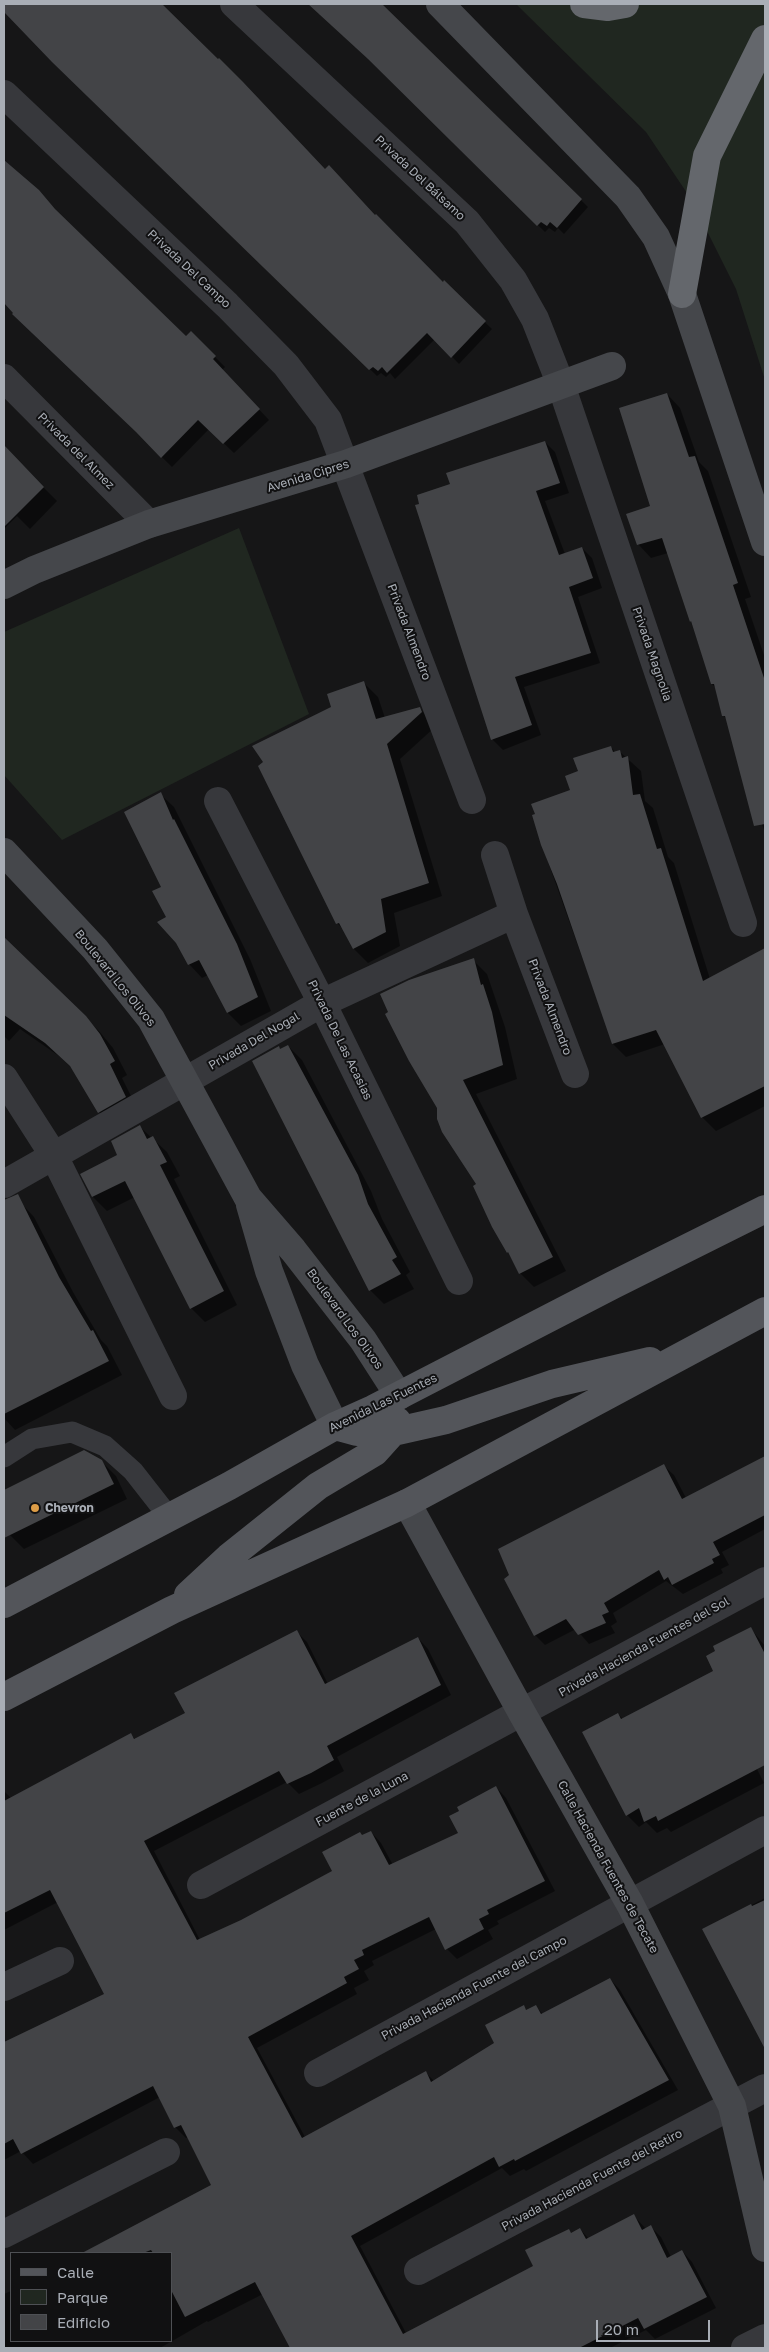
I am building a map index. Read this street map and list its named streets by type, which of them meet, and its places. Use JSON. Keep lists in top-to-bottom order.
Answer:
{
  "streets": {
    "main road": ["Avenida Las Fuentes"],
    "street": [
      "Privada Del Bálsamo",
      "Privada Del Campo",
      "Privada del Almez",
      "Avenida Cipres",
      "Privada Almendro",
      "Privada Magnolia",
      "Boulevard Los Olivos",
      "Privada De Las Acasias",
      "Privada Del Nogal",
      "Privada Hacienda Fuentes del Sol",
      "Fuente de la Luna",
      "Calle Hacienda Fuentes de Tecate",
      "Privada Hacienda Fuente del Campo",
      "Privada Hacienda Fuente del Retiro"
    ]
  },
  "crossings": [
    ["Privada Del Bálsamo", "Avenida Cipres"],
    ["Privada Del Bálsamo", "Privada Magnolia"],
    ["Privada Del Campo", "Avenida Cipres"],
    ["Privada Del Campo", "Privada Almendro"],
    ["Privada del Almez", "Avenida Cipres"],
    ["Avenida Cipres", "Privada Almendro"],
    ["Avenida Cipres", "Privada Magnolia"],
    ["Privada Almendro", "Privada Del Nogal"],
    ["Boulevard Los Olivos", "Privada Del Nogal"],
    ["Boulevard Los Olivos", "Avenida Las Fuentes"],
    ["Privada De Las Acasias", "Privada Del Nogal"],
    ["Privada Hacienda Fuentes del Sol", "Fuente de la Luna"],
    ["Privada Hacienda Fuentes del Sol", "Calle Hacienda Fuentes de Tecate"],
    ["Fuente de la Luna", "Calle Hacienda Fuentes de Tecate"],
    ["Calle Hacienda Fuentes de Tecate", "Privada Hacienda Fuente del Campo"],
    ["Calle Hacienda Fuentes de Tecate", "Privada Hacienda Fuente del Retiro"]
  ],
  "places": ["Chevron"],
  "legend": ["Calle", "Parque", "Edificio"],
  "scale_bar": "20 m"
}
